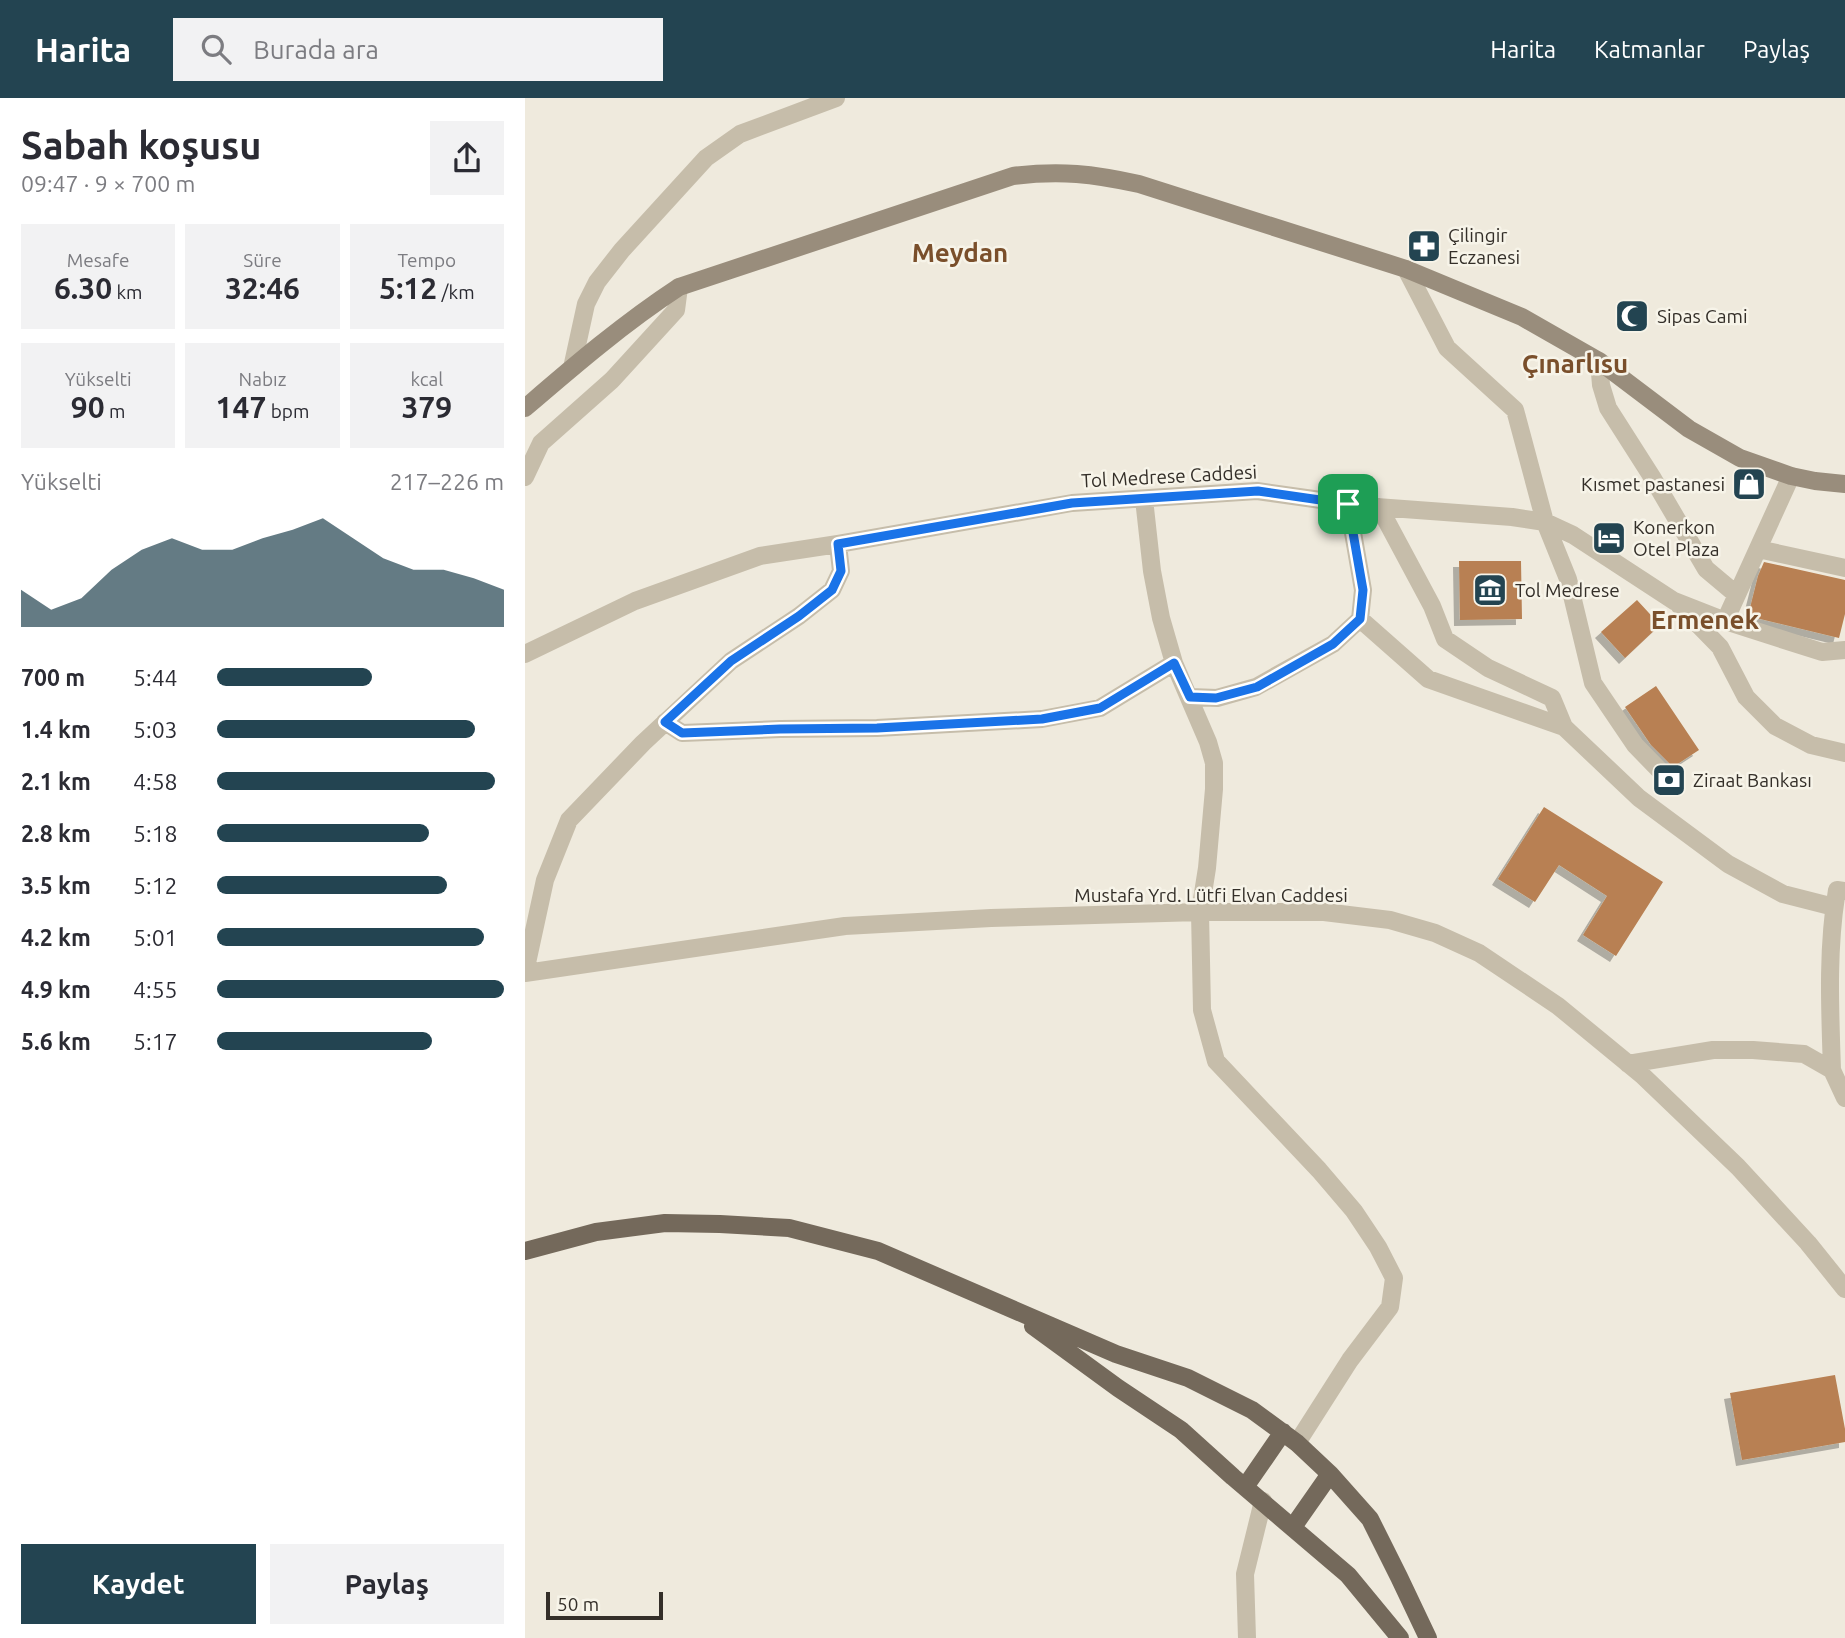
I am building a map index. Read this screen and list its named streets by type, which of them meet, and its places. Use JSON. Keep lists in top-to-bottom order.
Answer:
{
  "streets": {
    "street": ["Tol Medrese Caddesi", "Mustafa Yrd. Lütfi Elvan Caddesi"]
  },
  "districts": ["Meydan", "Çınarlısu", "Ermenek"],
  "places": {
    "pharmacy": ["Çilingir Eczanesi"],
    "mosque": ["Sipas Cami"],
    "shop": ["Kısmet pastanesi"],
    "hotel": ["Konerkon Otel Plaza"],
    "museum": ["Tol Medrese"],
    "bank": ["Ziraat Bankası"]
  },
  "scale_bar": "50 m",
  "page": {
    "header": "Harita",
    "search": "Burada ara",
    "nav": ["Harita", "Katmanlar", "Paylaş"],
    "heading": ["Sabah koşusu", "09:47 · 9 × 700 m"],
    "stats": [
      ["Mesafe", "6.30 km"],
      ["Süre", "32:46"],
      ["Tempo", "5:12 /km"],
      ["Yükselti", "90 m"],
      ["Nabız", "147 bpm"],
      ["kcal", "379"]
    ],
    "chart": ["Yükselti", "217–226 m"],
    "list": [
      {
        "name": "700 m",
        "note": "5:44"
      },
      {
        "name": "1.4 km",
        "note": "5:03"
      },
      {
        "name": "2.1 km",
        "note": "4:58"
      },
      {
        "name": "2.8 km",
        "note": "5:18"
      },
      {
        "name": "3.5 km",
        "note": "5:12"
      },
      {
        "name": "4.2 km",
        "note": "5:01"
      },
      {
        "name": "4.9 km",
        "note": "4:55"
      },
      {
        "name": "5.6 km",
        "note": "5:17"
      }
    ],
    "buttons": ["Kaydet", "Paylaş"],
    "scale": "50 m"
  }
}
